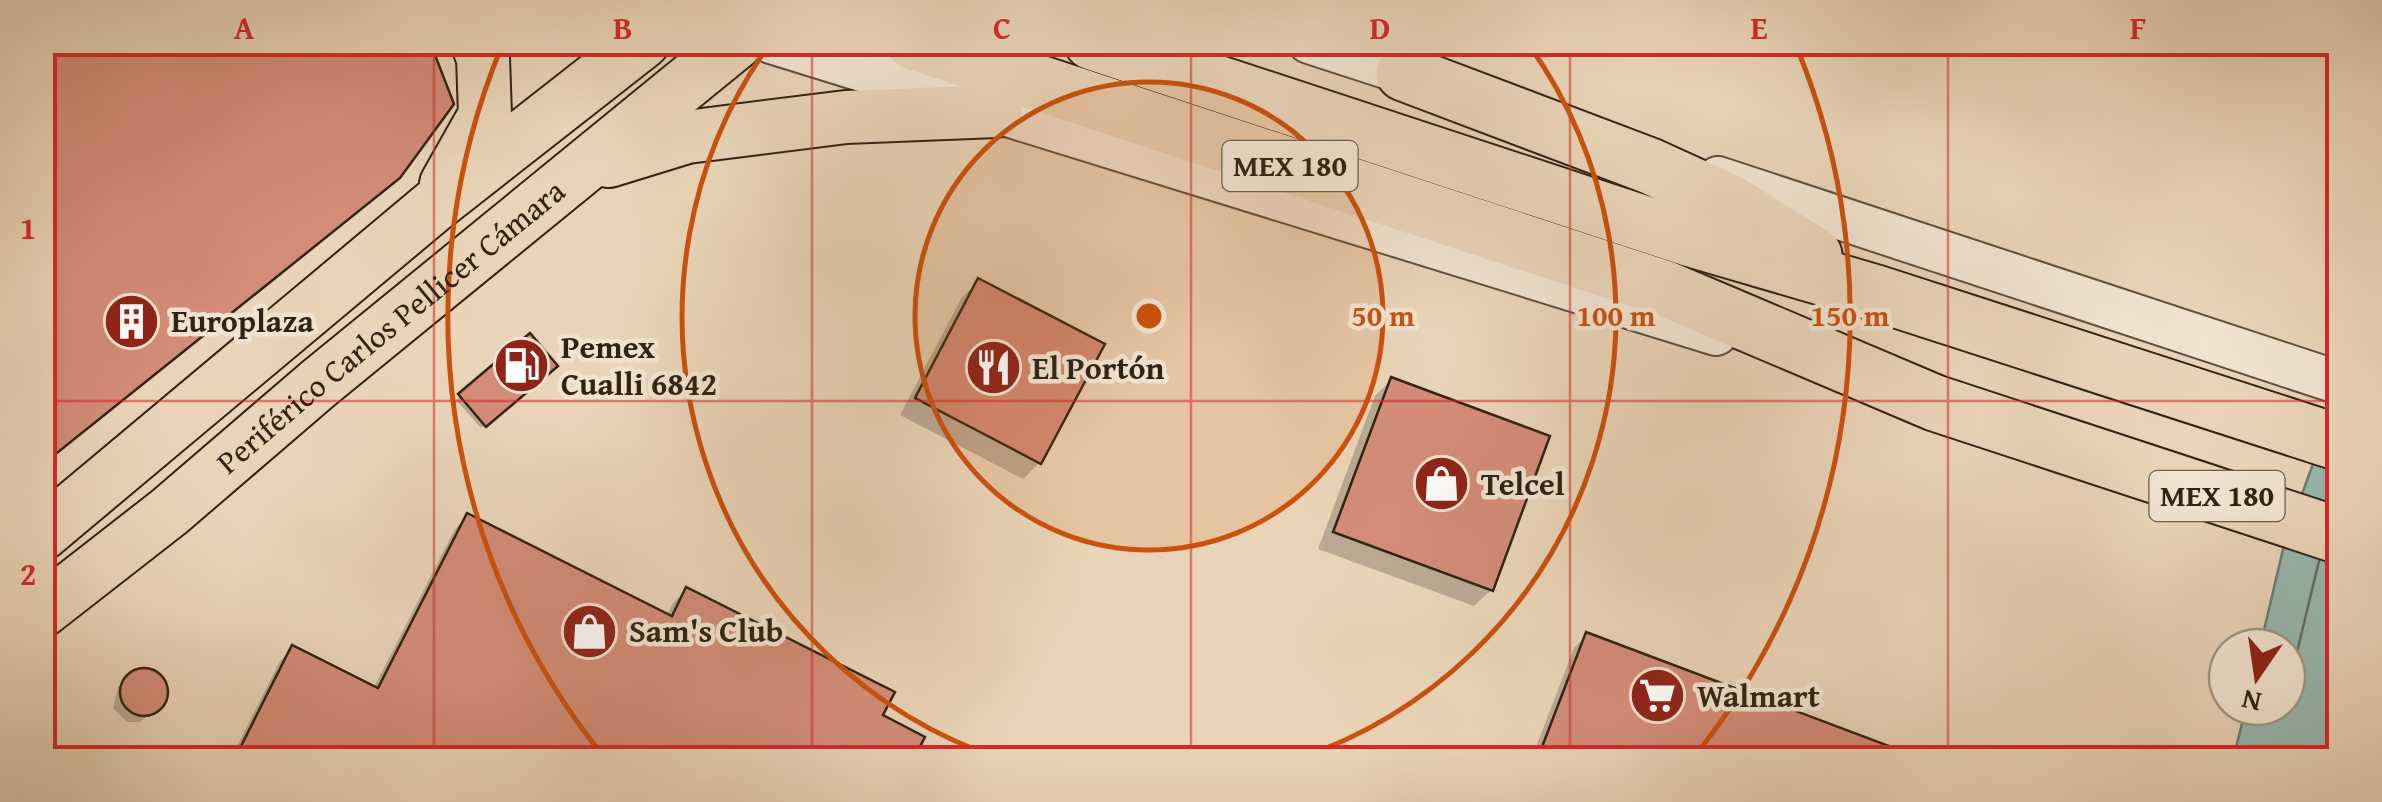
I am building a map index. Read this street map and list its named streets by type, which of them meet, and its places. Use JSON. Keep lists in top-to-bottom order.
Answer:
{
  "streets": {
    "highway": ["MEX 180"],
    "main road": ["Periférico Carlos Pellicer Cámara"]
  },
  "places": {
    "building": ["Europlaza"],
    "fuel station": ["Pemex Cualli 6842"],
    "restaurant": ["El Portón"],
    "shop": ["Telcel", "Sam's Club"],
    "supermarket": ["Walmart"]
  },
  "north": "bottom",
  "grid": {
    "columns": [
      "A",
      "B",
      "C",
      "D",
      "E",
      "F"
    ],
    "rows": ["1", "2"]
  },
  "rings": ["50 m", "100 m", "150 m"]
}
